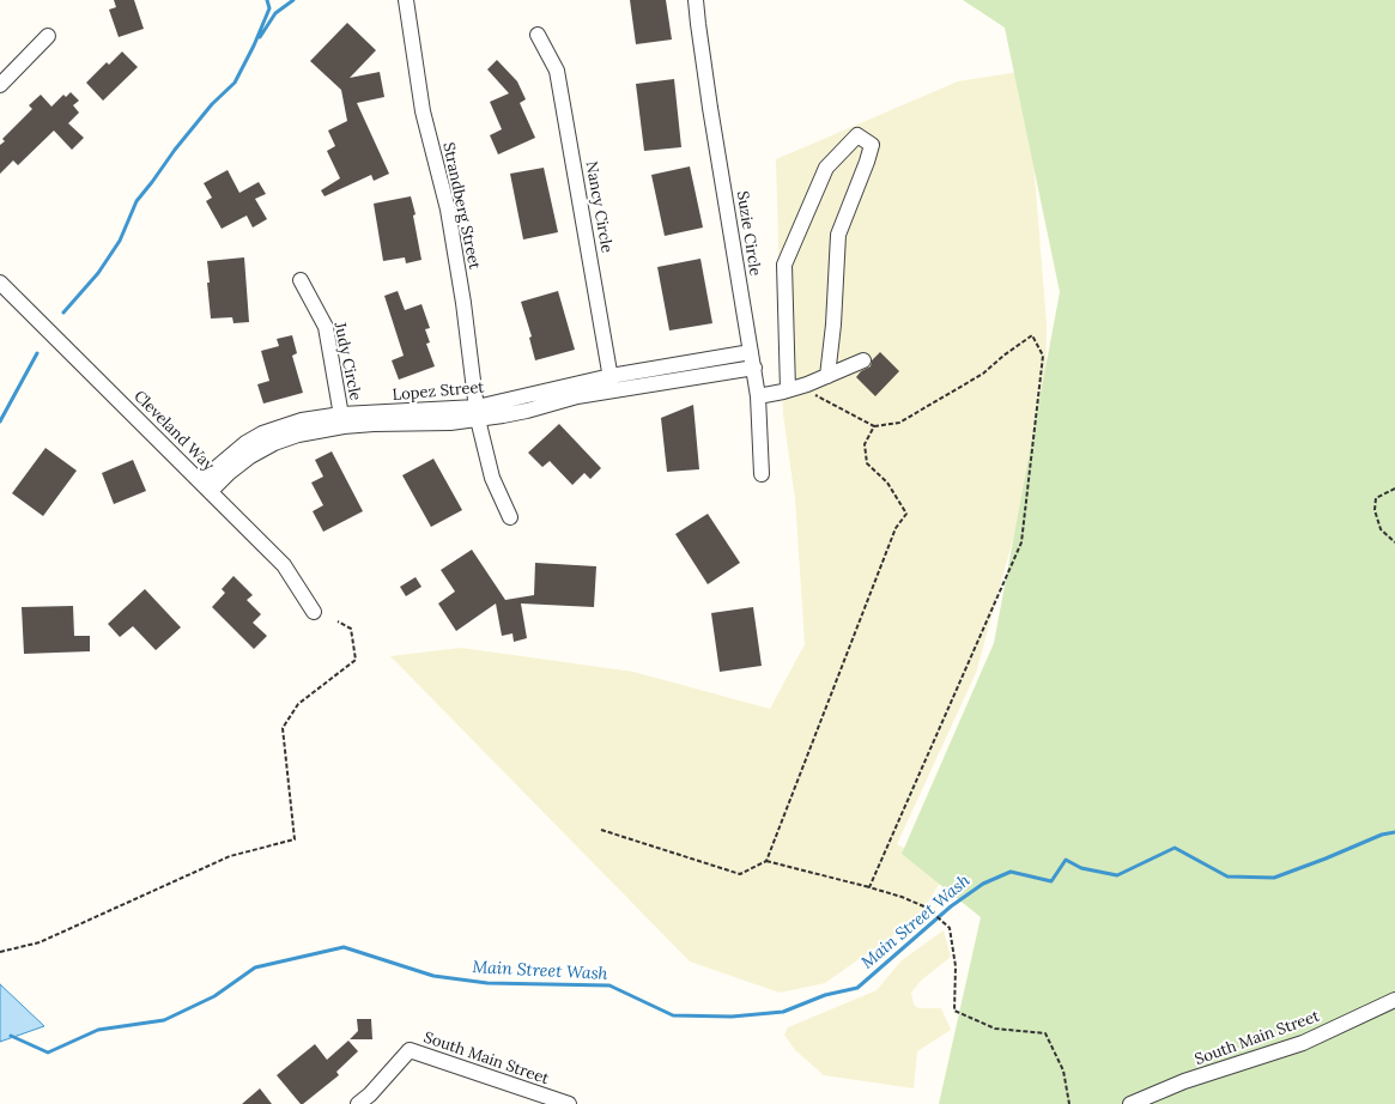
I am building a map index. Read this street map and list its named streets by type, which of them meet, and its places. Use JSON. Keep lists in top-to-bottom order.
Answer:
{
  "streets": {
    "street": [
      "Strandberg Street",
      "Nancy Circle",
      "Suzie Circle",
      "Judy Circle",
      "Lopez Street",
      "Cleveland Way",
      "South Main Street"
    ]
  },
  "crossings": [
    ["Strandberg Street", "Lopez Street"],
    ["Nancy Circle", "Lopez Street"],
    ["Suzie Circle", "Lopez Street"],
    ["Judy Circle", "Lopez Street"],
    ["Lopez Street", "Cleveland Way"]
  ],
  "water": ["Main Street Wash"]
}
